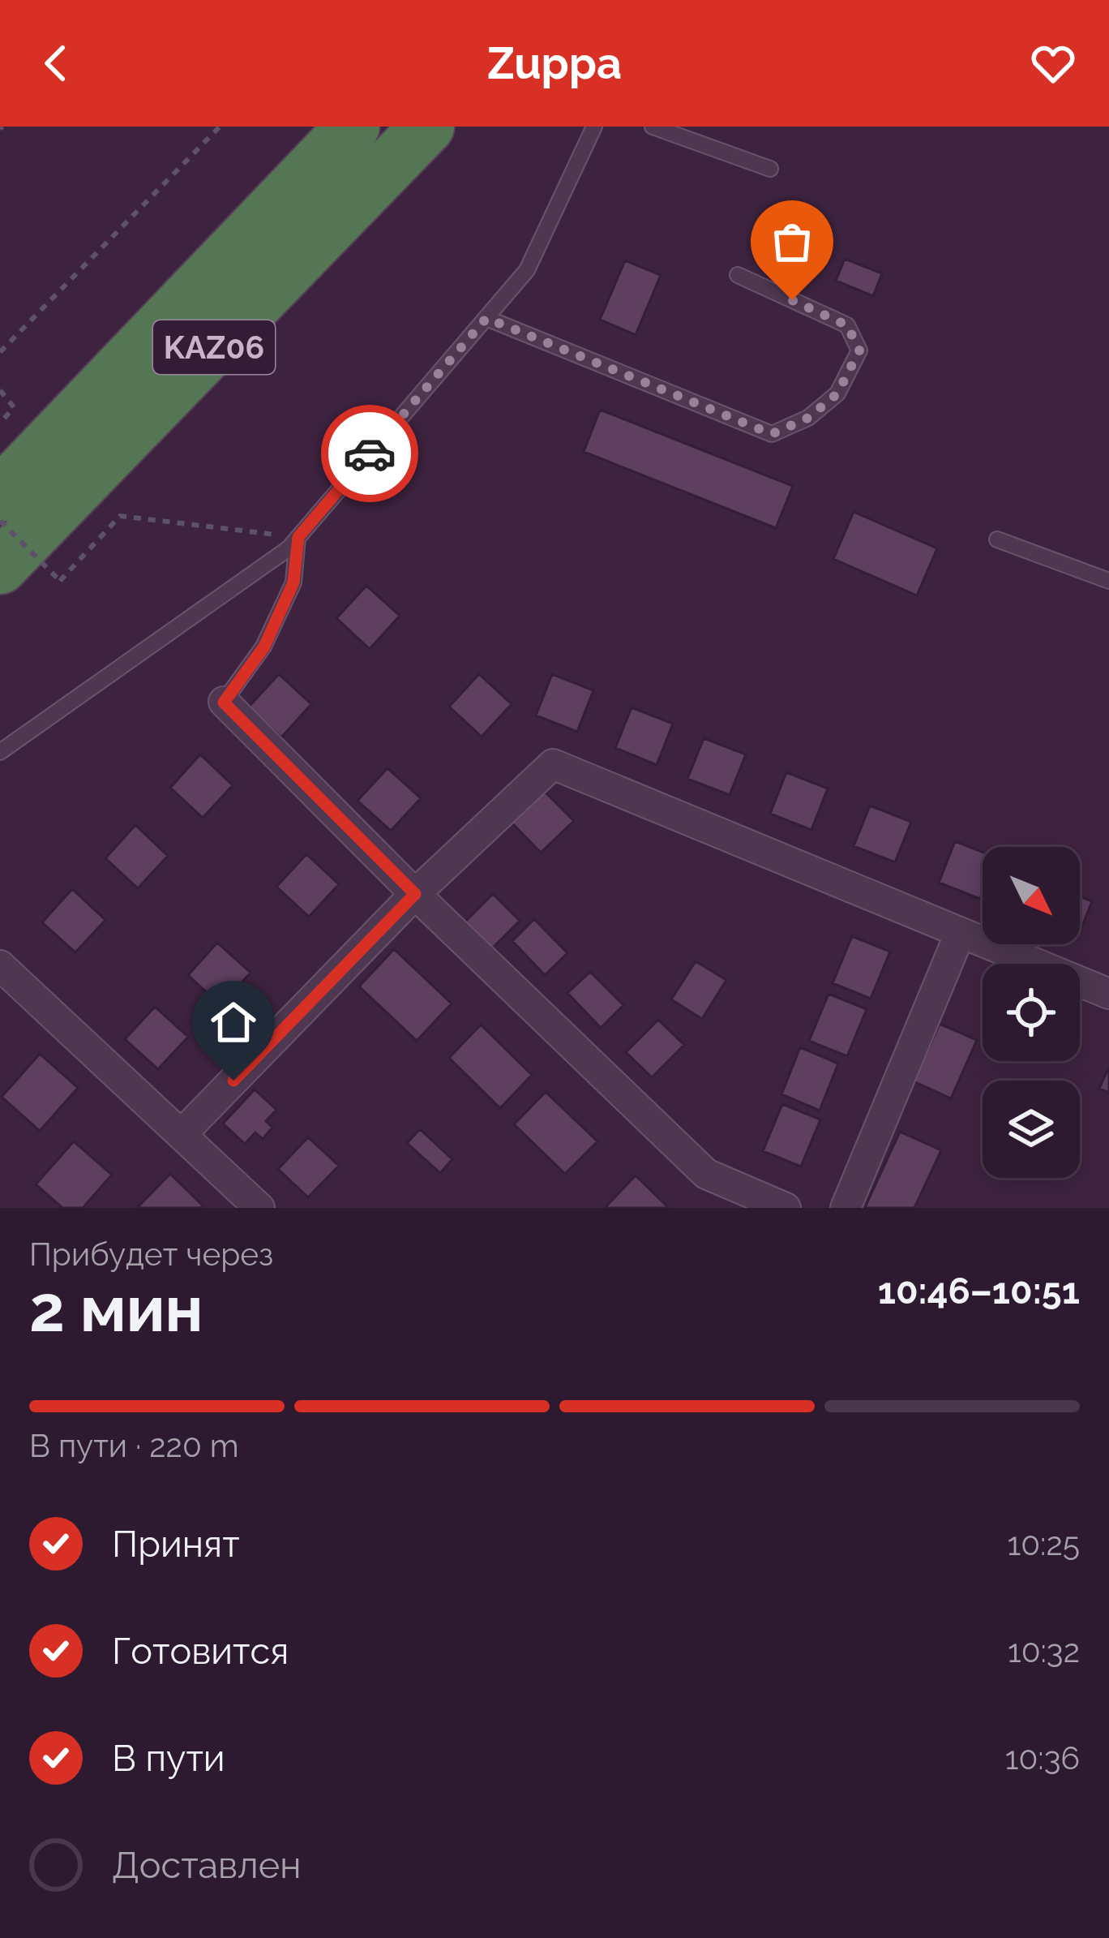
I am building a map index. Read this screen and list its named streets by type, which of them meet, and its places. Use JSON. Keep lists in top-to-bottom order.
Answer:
{
  "streets": {
    "highway": ["KAZ06"]
  },
  "north": "bottom right",
  "page": {
    "header": "Zuppa",
    "heading": ["2 мин", "Прибудет через", "10:46–10:51"],
    "bar": "В пути · 220 m",
    "list": [
      ["Принят", "10:25"],
      ["Готовится", "10:32"],
      ["В пути", "10:36"],
      "Доставлен"
    ]
  }
}
